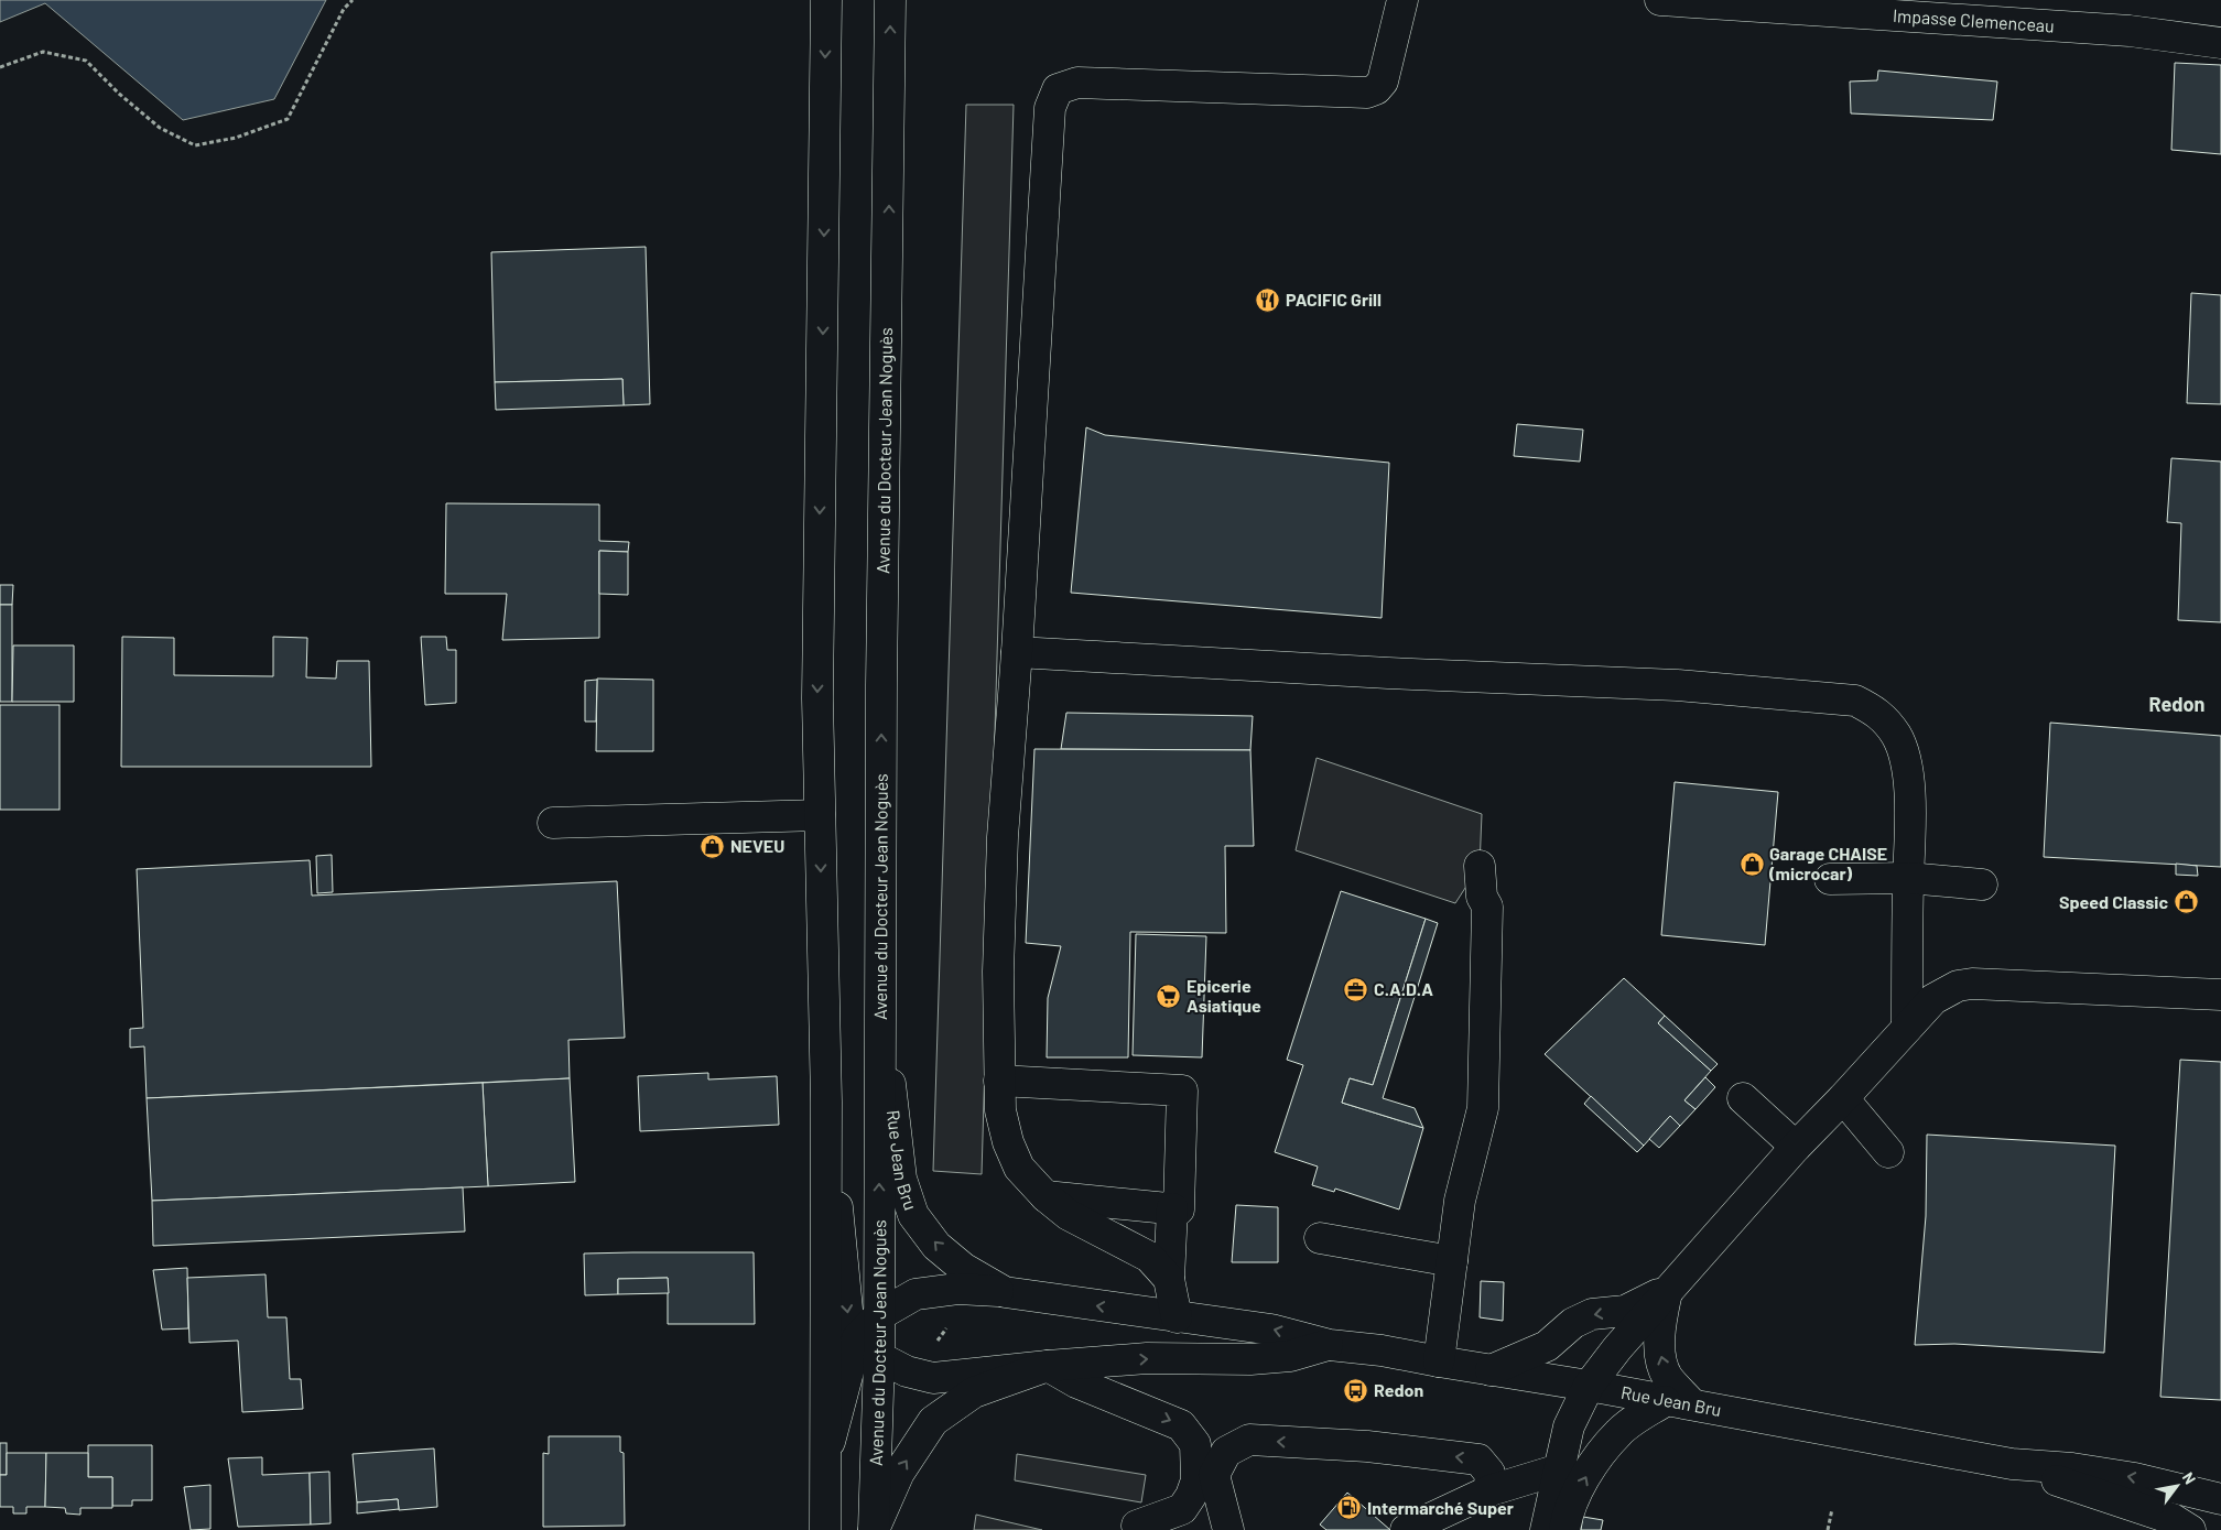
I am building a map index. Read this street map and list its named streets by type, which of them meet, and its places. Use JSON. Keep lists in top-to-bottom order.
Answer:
{
  "streets": {
    "main road": ["Impasse Clemenceau", "Avenue du Docteur Jean Noguès", "Rue Jean Bru"]
  },
  "crossings": [
    ["Avenue du Docteur Jean Noguès", "Rue Jean Bru"]
  ],
  "districts": ["Redon"],
  "places": {
    "restaurant": ["PACIFIC Grill"],
    "shop": ["NEVEU", "Garage CHAISE (microcar)", "Speed Classic"],
    "office": ["C.A.D.A"],
    "supermarket": ["Epicerie Asiatique"],
    "bus stop": ["Redon"],
    "fuel station": ["Intermarché Super"]
  },
  "north": "top right"
}
